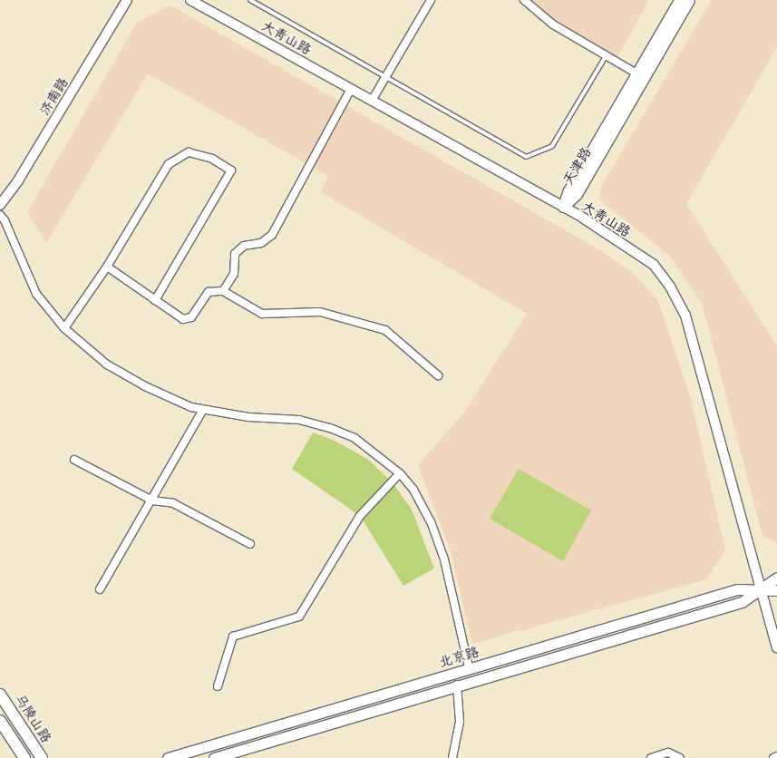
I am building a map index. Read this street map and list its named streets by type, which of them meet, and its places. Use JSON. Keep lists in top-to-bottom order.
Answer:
{
  "streets": {
    "main road": ["天津路", "北京路", "马陵山路"],
    "street": ["大青山路", "济南路"]
  },
  "crossings": [
    ["大青山路", "天津路"],
    ["大青山路", "北京路"]
  ]
}
